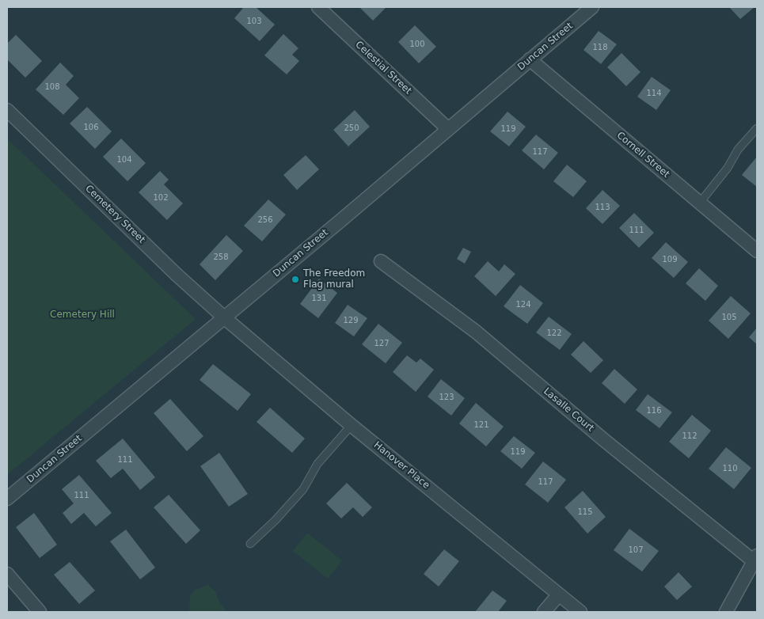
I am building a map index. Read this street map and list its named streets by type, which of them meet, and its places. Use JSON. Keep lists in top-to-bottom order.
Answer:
{
  "streets": {
    "street": [
      "Duncan Street",
      "Celestial Street",
      "Cornell Street",
      "Cemetery Street",
      "Lasalle Court",
      "Hanover Place"
    ]
  },
  "crossings": [
    ["Duncan Street", "Celestial Street"],
    ["Duncan Street", "Cornell Street"],
    ["Duncan Street", "Cemetery Street"],
    ["Duncan Street", "Hanover Place"],
    ["Cemetery Street", "Hanover Place"]
  ],
  "parks": ["Cemetery Hill"],
  "places": ["The Freedom Flag mural"],
  "house_numbers": [
    "103",
    "100",
    "118",
    "108",
    "114",
    "106",
    "250",
    "119",
    "117",
    "104",
    "102",
    "113",
    "256",
    "111",
    "258",
    "109",
    "131",
    "124",
    "105",
    "129",
    "122",
    "127",
    "123",
    "116",
    "121",
    "112",
    "119",
    "111",
    "110",
    "117",
    "111",
    "115",
    "107"
  ]
}
